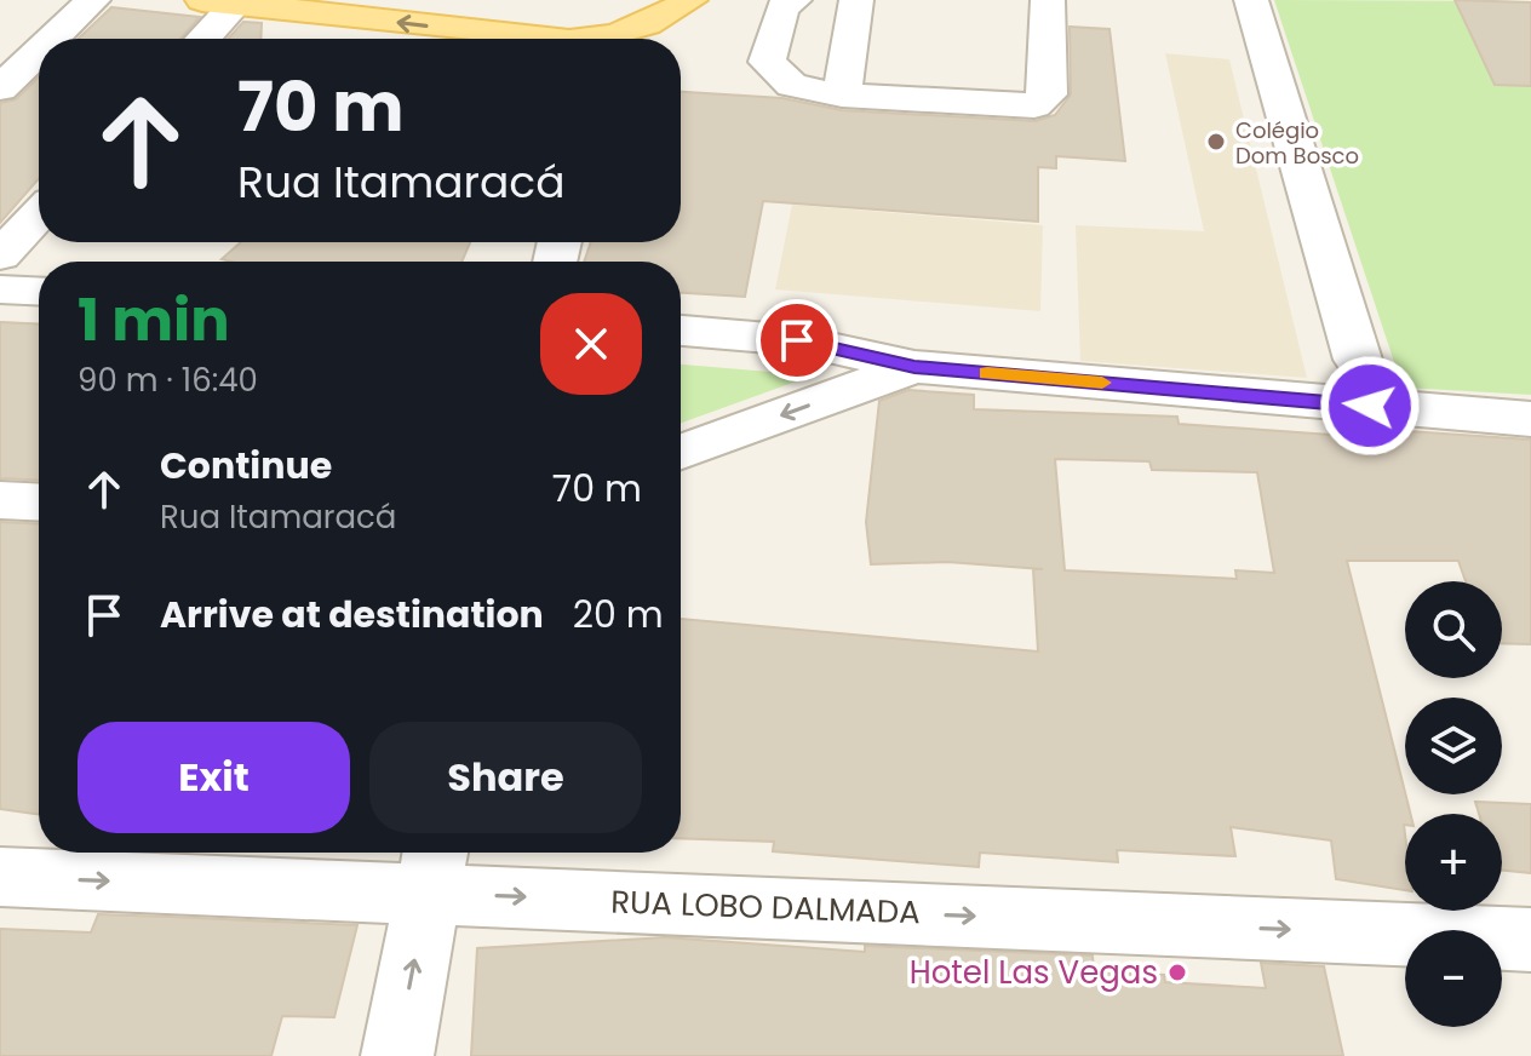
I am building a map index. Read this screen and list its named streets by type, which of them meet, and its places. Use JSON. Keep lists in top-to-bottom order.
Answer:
{
  "streets": {
    "street": ["RUA LOBO DALMADA"]
  },
  "one_way": ["RUA LOBO DALMADA"],
  "places": ["Colégio Dom Bosco", "Hotel Las Vegas"],
  "page": {
    "turn": ["70 m", "Rua Itamaracá"],
    "heading": ["1 min", "90 m · 16:40"],
    "list": [
      {
        "name": "Continue",
        "note": "Rua Itamaracá",
        "value": "70 m"
      },
      {
        "name": "Arrive at destination",
        "value": "20 m"
      }
    ],
    "map_buttons": ["+", "−"],
    "buttons": ["Exit", "Share"]
  }
}
